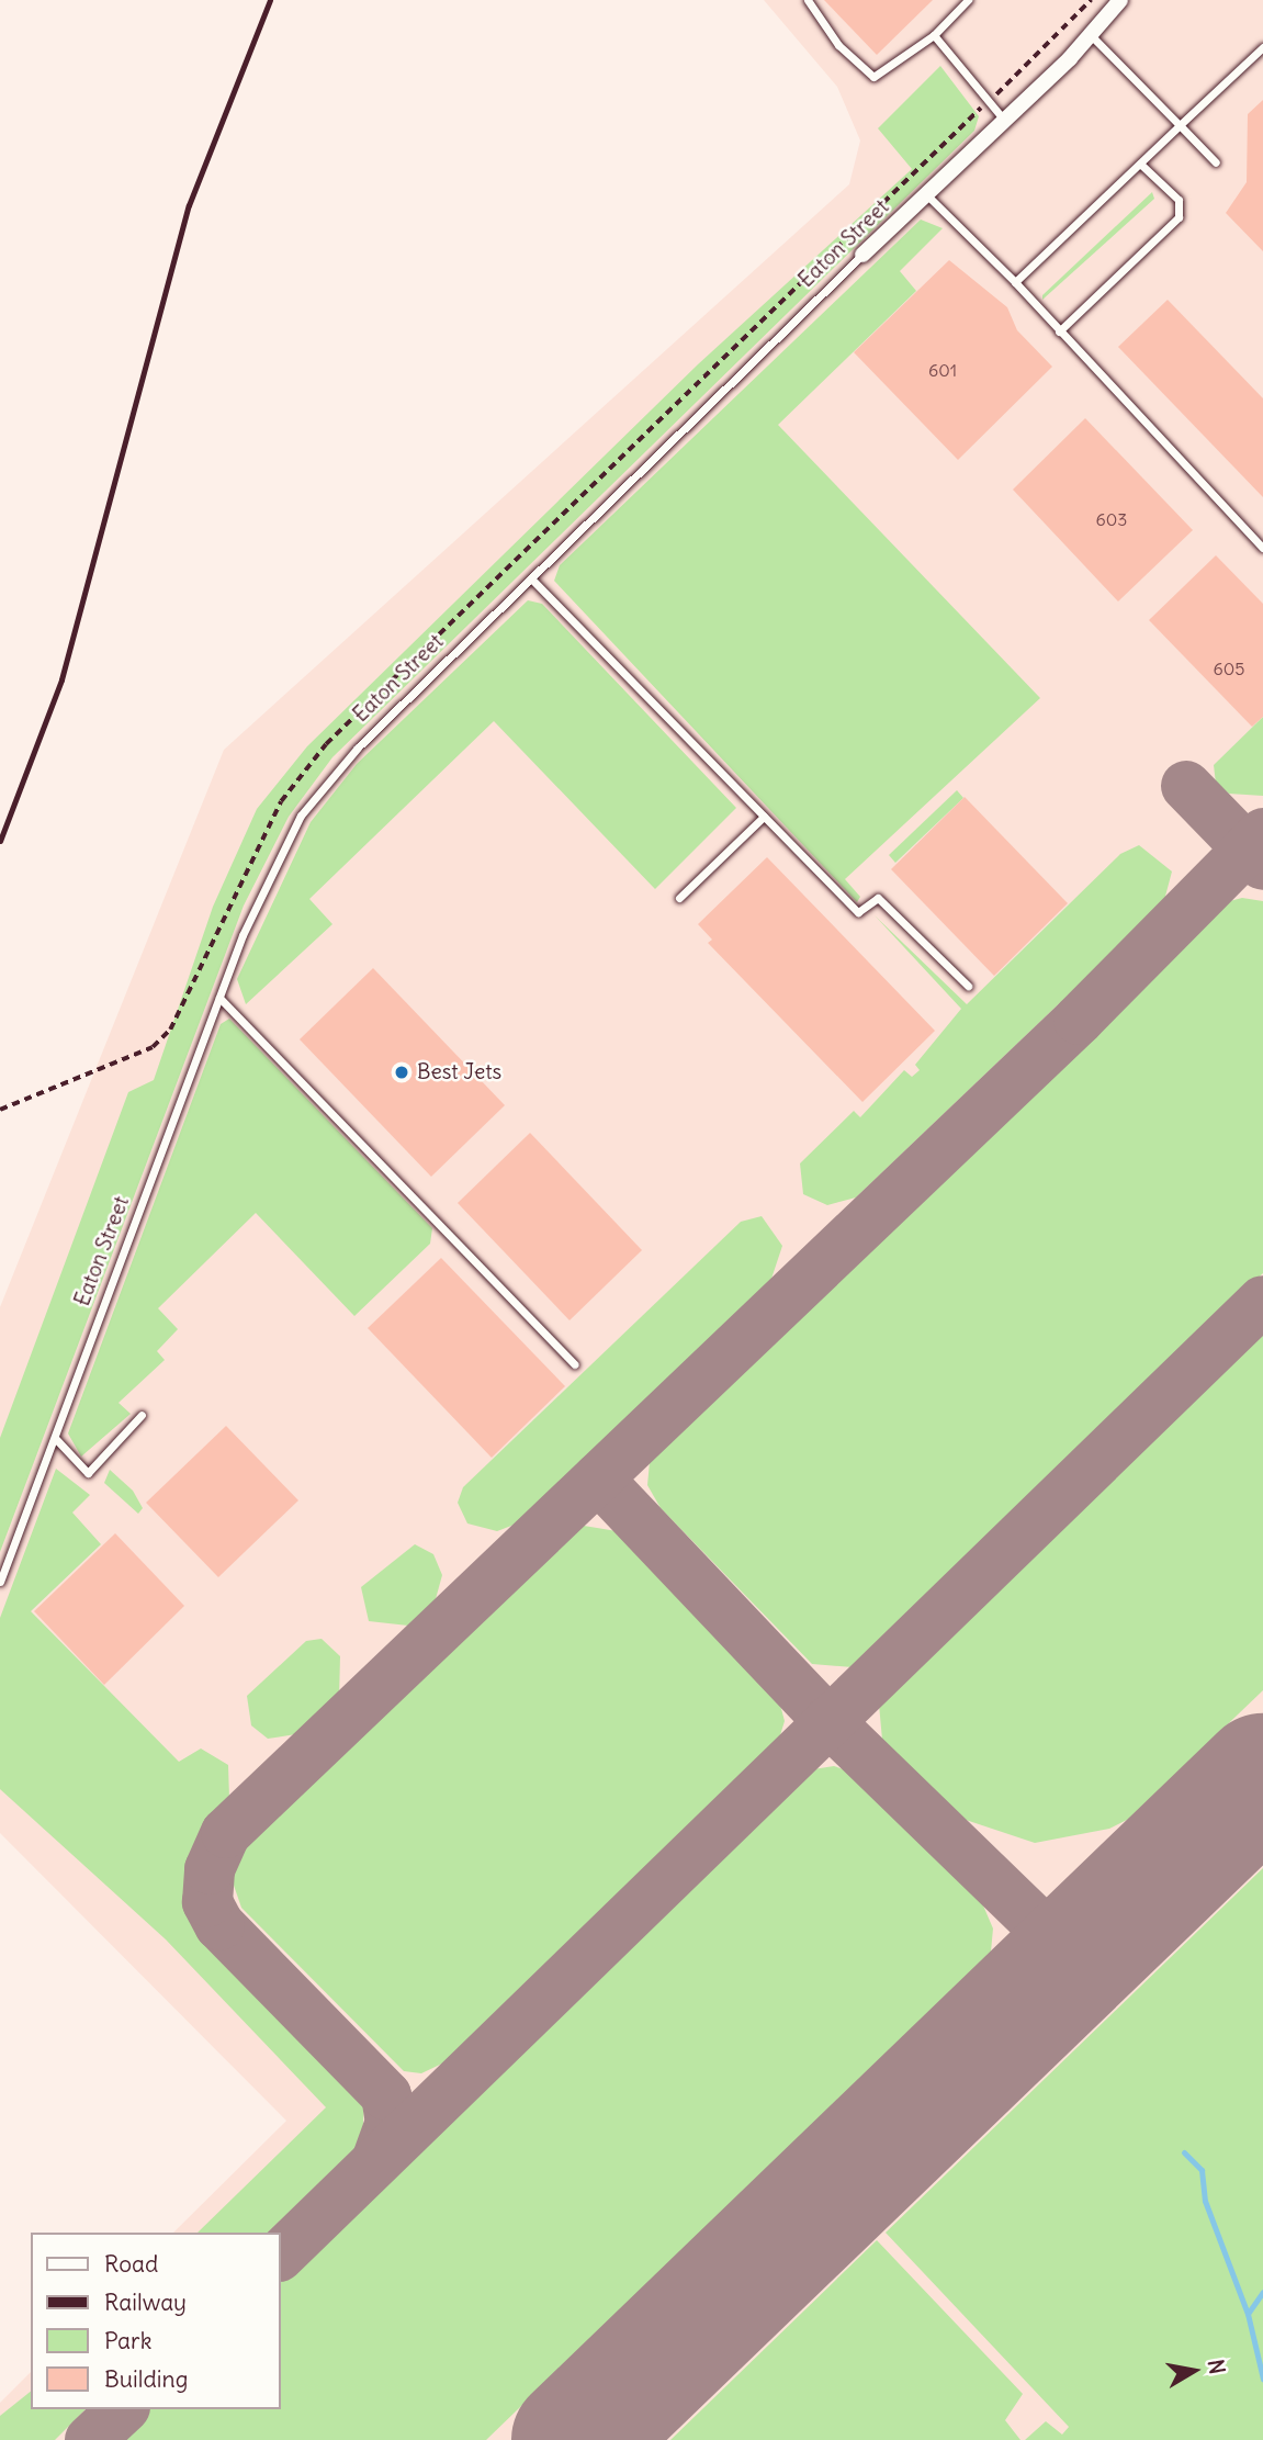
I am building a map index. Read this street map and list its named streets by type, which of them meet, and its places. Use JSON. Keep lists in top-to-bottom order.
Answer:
{
  "streets": {
    "street": ["Eaton Street"]
  },
  "places": ["Best Jets"],
  "house_numbers": ["601", "603", "605"],
  "legend": [
    "Road",
    "Railway",
    "Park",
    "Building"
  ],
  "north": "right"
}
